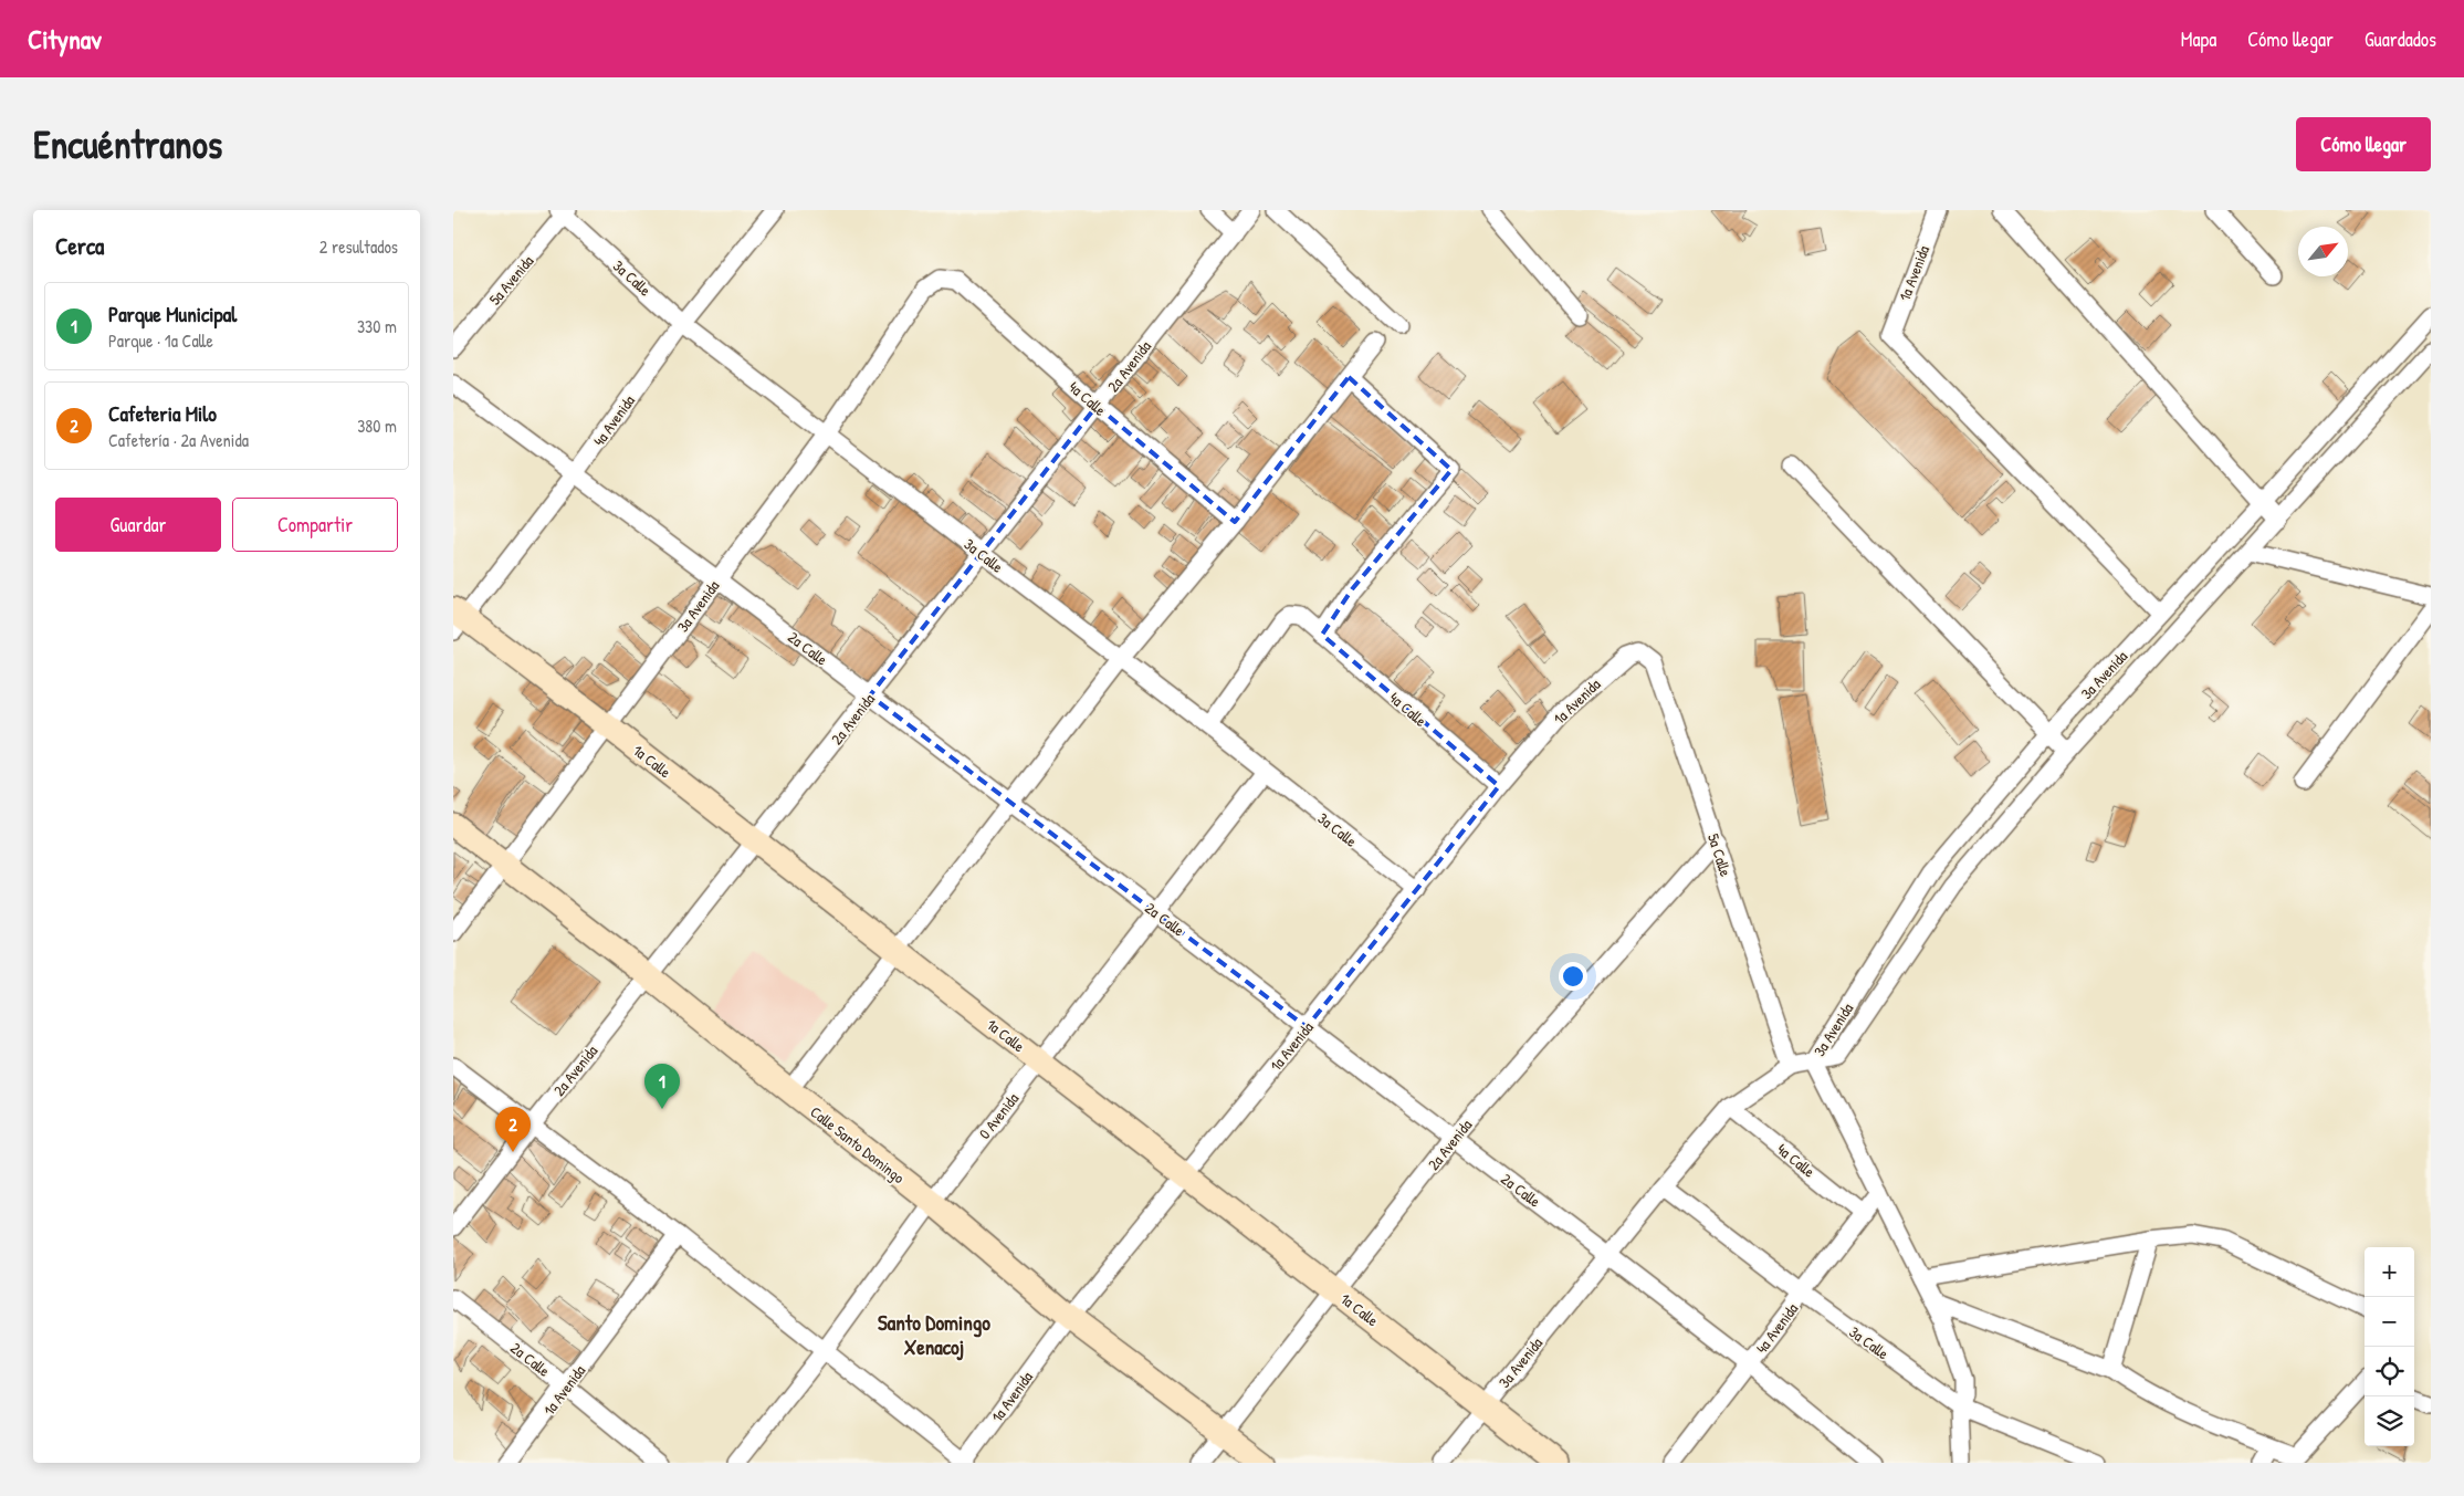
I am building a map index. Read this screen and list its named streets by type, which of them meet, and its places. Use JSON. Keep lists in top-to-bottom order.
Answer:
{
  "streets": {
    "main road": ["1a Calle", "Calle Santo Domingo"],
    "street": [
      "1a Avenida",
      "3a Calle",
      "5a Avenida",
      "2a Avenida",
      "4a Calle",
      "4a Avenida",
      "3a Avenida",
      "2a Calle",
      "5a Calle",
      "0 Avenida"
    ]
  },
  "crossings": [
    ["1a Avenida", "3a Calle"],
    ["1a Avenida", "4a Calle"],
    ["1a Avenida", "3a Avenida"],
    ["1a Avenida", "2a Calle"],
    ["1a Avenida", "1a Calle"],
    ["1a Avenida", "5a Calle"],
    ["1a Avenida", "Calle Santo Domingo"],
    ["3a Calle", "5a Avenida"],
    ["3a Calle", "2a Avenida"],
    ["3a Calle", "4a Calle"],
    ["3a Calle", "4a Avenida"],
    ["3a Calle", "3a Avenida"],
    ["3a Calle", "0 Avenida"],
    ["2a Avenida", "4a Calle"],
    ["2a Avenida", "2a Calle"],
    ["2a Avenida", "1a Calle"],
    ["2a Avenida", "5a Calle"],
    ["2a Avenida", "Calle Santo Domingo"],
    ["4a Calle", "4a Avenida"],
    ["4a Calle", "3a Avenida"],
    ["4a Avenida", "2a Calle"],
    ["4a Avenida", "1a Calle"],
    ["3a Avenida", "2a Calle"],
    ["3a Avenida", "1a Calle"],
    ["3a Avenida", "5a Calle"],
    ["3a Avenida", "Calle Santo Domingo"],
    ["2a Calle", "0 Avenida"],
    ["1a Calle", "0 Avenida"],
    ["0 Avenida", "Calle Santo Domingo"]
  ],
  "districts": ["Santo Domingo Xenacoj"],
  "north": "top right",
  "page": {
    "header": "Citynav",
    "nav": ["Mapa", "Cómo llegar", "Guardados"],
    "buttons": [
      "Cómo llegar",
      ["Guardar", "Compartir"]
    ],
    "title": "Encuéntranos",
    "heading": ["Cerca", "2 resultados"],
    "list": [
      {
        "mark": "1",
        "name": "Parque Municipal",
        "note": "Parque · 1a Calle",
        "value": "330 m"
      },
      {
        "mark": "2",
        "name": "Cafeteria Milo",
        "note": "Cafetería · 2a Avenida",
        "value": "380 m"
      }
    ],
    "pins": ["1", "2"],
    "map_buttons": ["+", "−"]
  }
}
